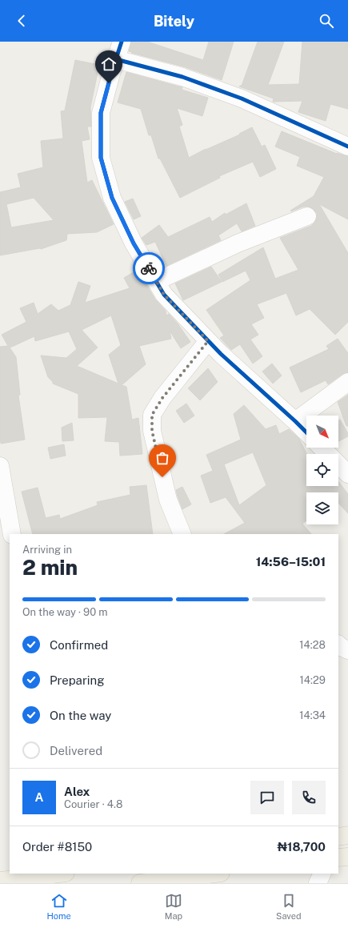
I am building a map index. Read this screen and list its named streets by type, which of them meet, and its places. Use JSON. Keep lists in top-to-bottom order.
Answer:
{
  "north": "bottom right",
  "page": {
    "header": "Bitely",
    "heading": ["2 min", "Arriving in", "14:56–15:01"],
    "panel": [
      "Alex",
      "Courier · 4.8",
      "Order #8150",
      "₦18,700"
    ],
    "bar": "On the way · 90 m",
    "list": [
      ["Confirmed", "14:28"],
      ["Preparing", "14:29"],
      ["On the way", "14:34"],
      "Delivered"
    ],
    "round": "A",
    "tabs": ["Home", "Map", "Saved"]
  }
}
